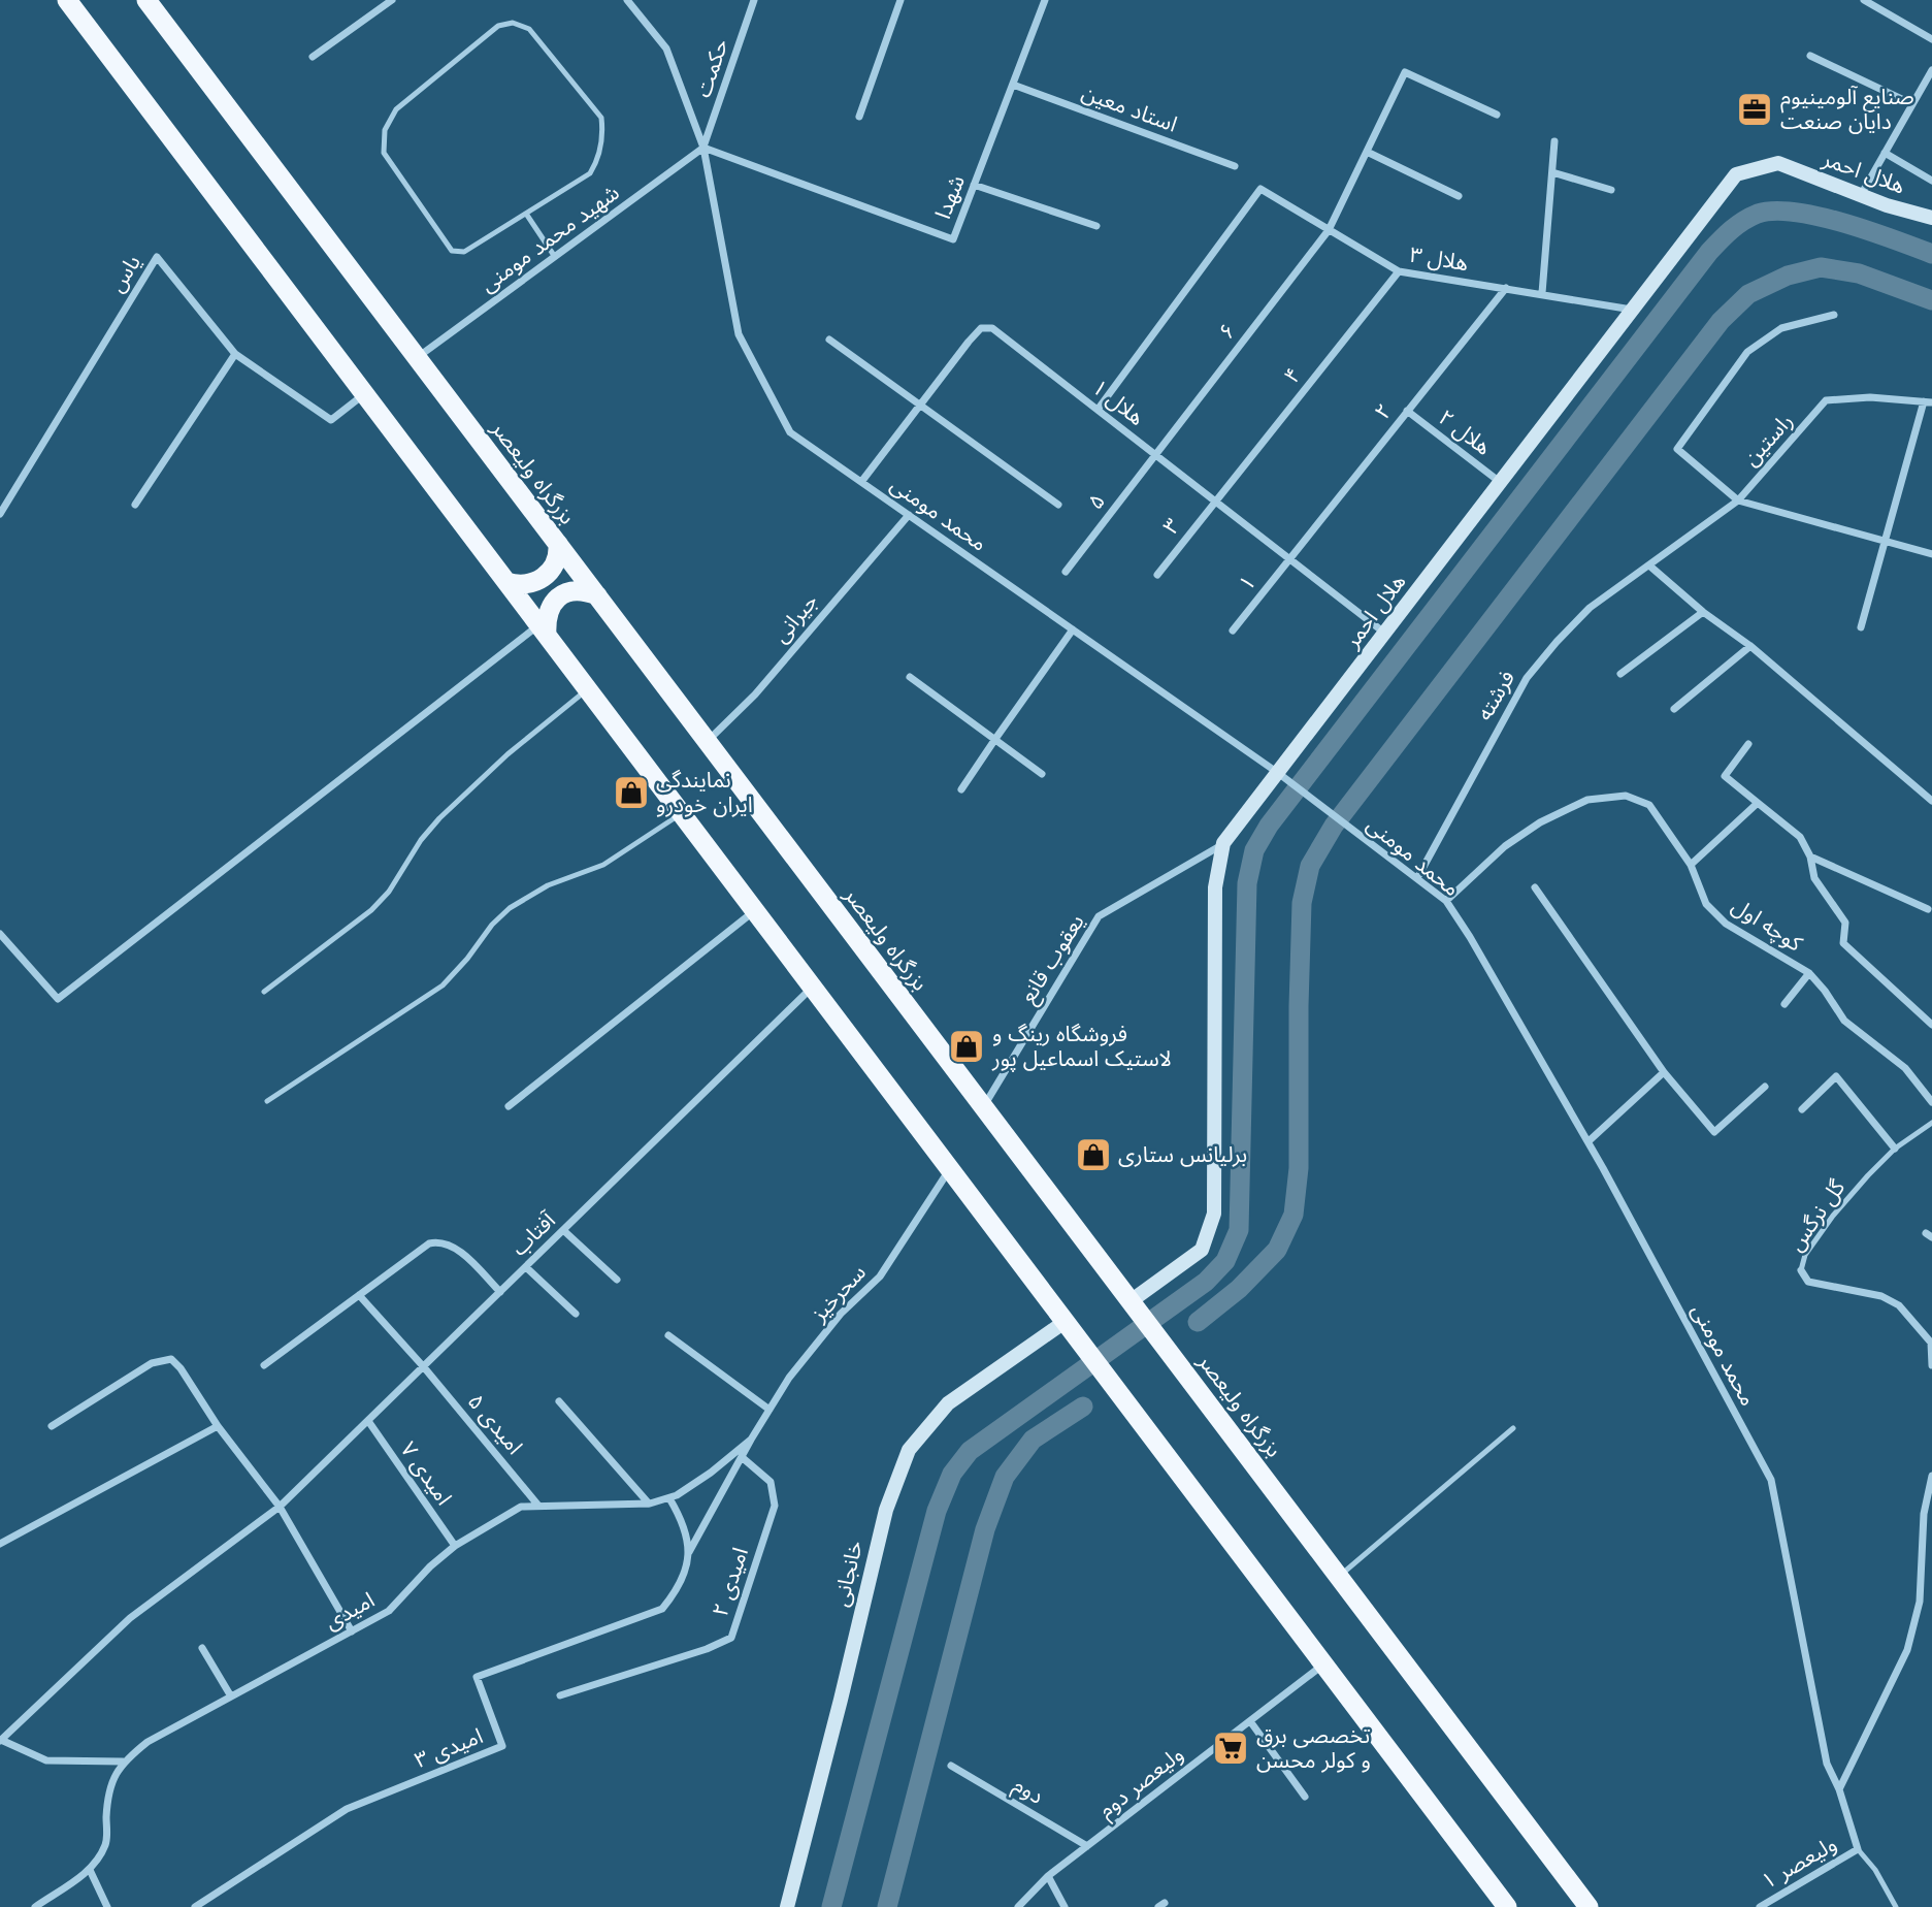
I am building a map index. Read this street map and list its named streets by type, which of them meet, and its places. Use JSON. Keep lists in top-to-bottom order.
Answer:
{
  "streets": {
    "highway": ["بزرگراه ولیعصر"],
    "main road": ["هلال احمر", "خانجانی"],
    "street": [
      "حکمت",
      "استاد معین",
      "شهدا",
      "شهید محمد مومنی",
      "هلال ۳",
      "یاس",
      "۶",
      "۴",
      "هلال ۱",
      "۲",
      "هلال ۲",
      "راستین",
      "۵",
      "محمد مومنی",
      "۳",
      "۱",
      "جیرانی",
      "فرشته",
      "کوچه اول",
      "یعقوب قانع",
      "گل نرگس",
      "آفتاب",
      "سحرخیز",
      "امیدی ۵",
      "امیدی ۷",
      "امیدی ۲",
      "امیدی",
      "امیدی ۳",
      "ولیعصر دوم",
      "دوم",
      "ولیعصر ۱"
    ]
  },
  "crossings": [
    ["حکمت", "شهدا"],
    ["حکمت", "شهید محمد مومنی"],
    ["حکمت", "محمد مومنی"],
    ["استاد معین", "شهدا"],
    ["هلال احمر", "هلال ۳"],
    ["هلال احمر", "هلال ۱"],
    ["هلال احمر", "هلال ۲"],
    ["هلال احمر", "بزرگراه ولیعصر"],
    ["هلال احمر", "محمد مومنی"],
    ["هلال احمر", "یعقوب قانع"],
    ["شهدا", "شهید محمد مومنی"],
    ["شهدا", "محمد مومنی"],
    ["شهید محمد مومنی", "بزرگراه ولیعصر"],
    ["شهید محمد مومنی", "محمد مومنی"],
    ["هلال ۳", "۶"],
    ["هلال ۳", "۴"],
    ["هلال ۳", "هلال ۱"],
    ["هلال ۳", "۲"],
    ["۶", "هلال ۱"],
    ["۶", "۵"],
    ["۴", "هلال ۱"],
    ["۴", "۳"],
    ["هلال ۱", "۲"],
    ["هلال ۱", "۵"],
    ["هلال ۱", "محمد مومنی"],
    ["هلال ۱", "۳"],
    ["هلال ۱", "۱"],
    ["۲", "هلال ۲"],
    ["۲", "۱"],
    ["راستین", "فرشته"],
    ["بزرگراه ولیعصر", "جیرانی"],
    ["بزرگراه ولیعصر", "یعقوب قانع"],
    ["محمد مومنی", "جیرانی"],
    ["محمد مومنی", "فرشته"],
    ["محمد مومنی", "کوچه اول"],
    ["محمد مومنی", "ولیعصر ۱"],
    ["آفتاب", "امیدی ۵"],
    ["آفتاب", "امیدی ۷"],
    ["سحرخیز", "امیدی"],
    ["سحرخیز", "امیدی ۳"],
    ["امیدی ۵", "امیدی"],
    ["امیدی ۷", "امیدی"],
    ["امیدی ۲", "امیدی ۳"],
    ["امیدی", "امیدی ۳"],
    ["ولیعصر دوم", "دوم"]
  ],
  "places": {
    "office": ["صنايع آلومینیوم دایان صنعت"],
    "shop": ["نمایندگی ایران خودرو", "فروشگاه رینگ و لاستیک اسماعیل پور", "برلیانس ستاری"],
    "supermarket": ["تخصصی برق و کولر محسن"]
  }
}
